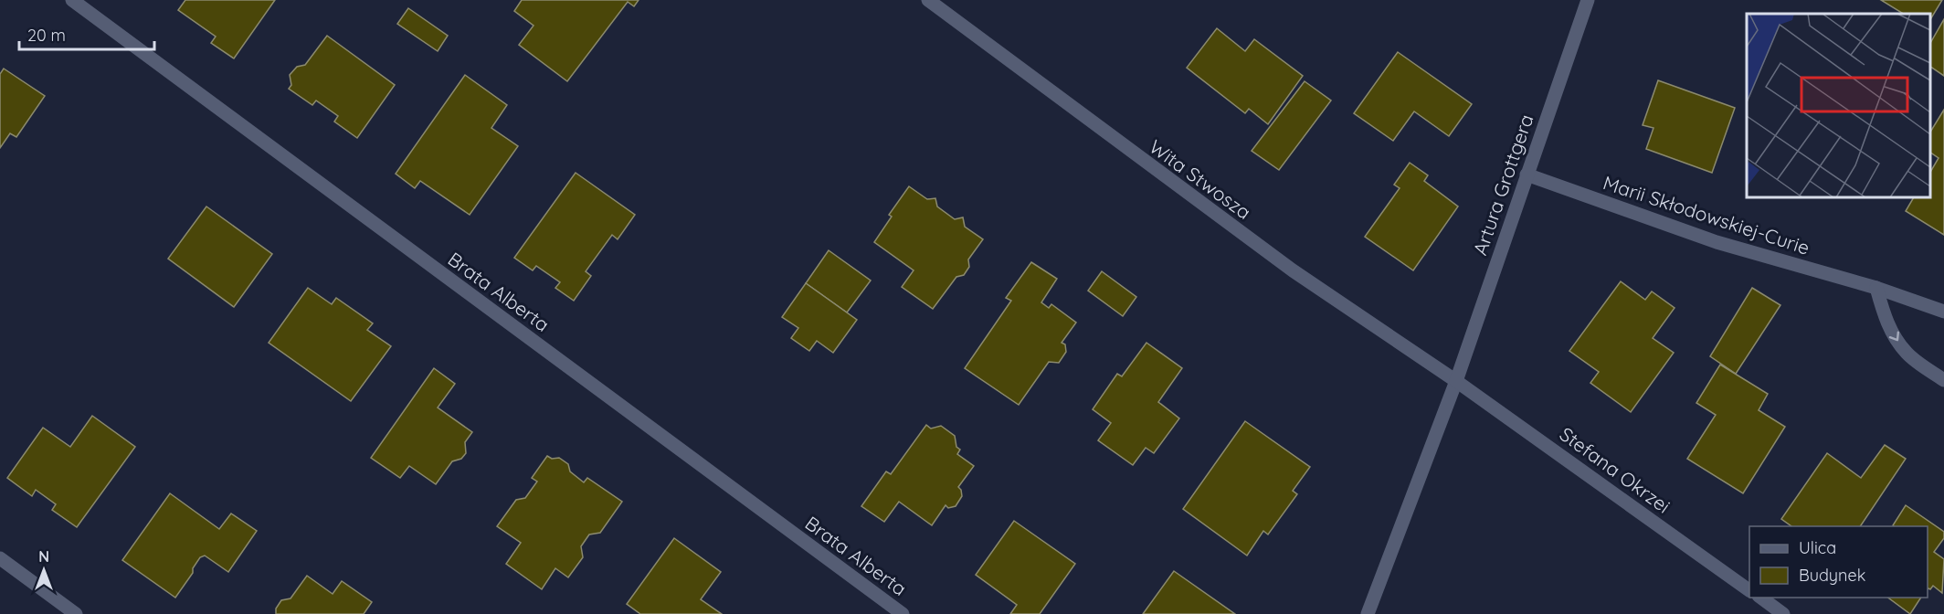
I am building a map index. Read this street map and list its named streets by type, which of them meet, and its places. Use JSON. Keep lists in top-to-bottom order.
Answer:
{
  "streets": {
    "street": [
      "Wita Stwosza",
      "Artura Grottgera",
      "Marii Skłodowskiej-Curie",
      "Brata Alberta",
      "Stefana Okrzei"
    ]
  },
  "crossings": [
    ["Wita Stwosza", "Artura Grottgera"],
    ["Wita Stwosza", "Stefana Okrzei"],
    ["Artura Grottgera", "Marii Skłodowskiej-Curie"],
    ["Artura Grottgera", "Stefana Okrzei"]
  ],
  "legend": ["Ulica", "Budynek"],
  "scale_bar": "20 m",
  "north": "top"
}
